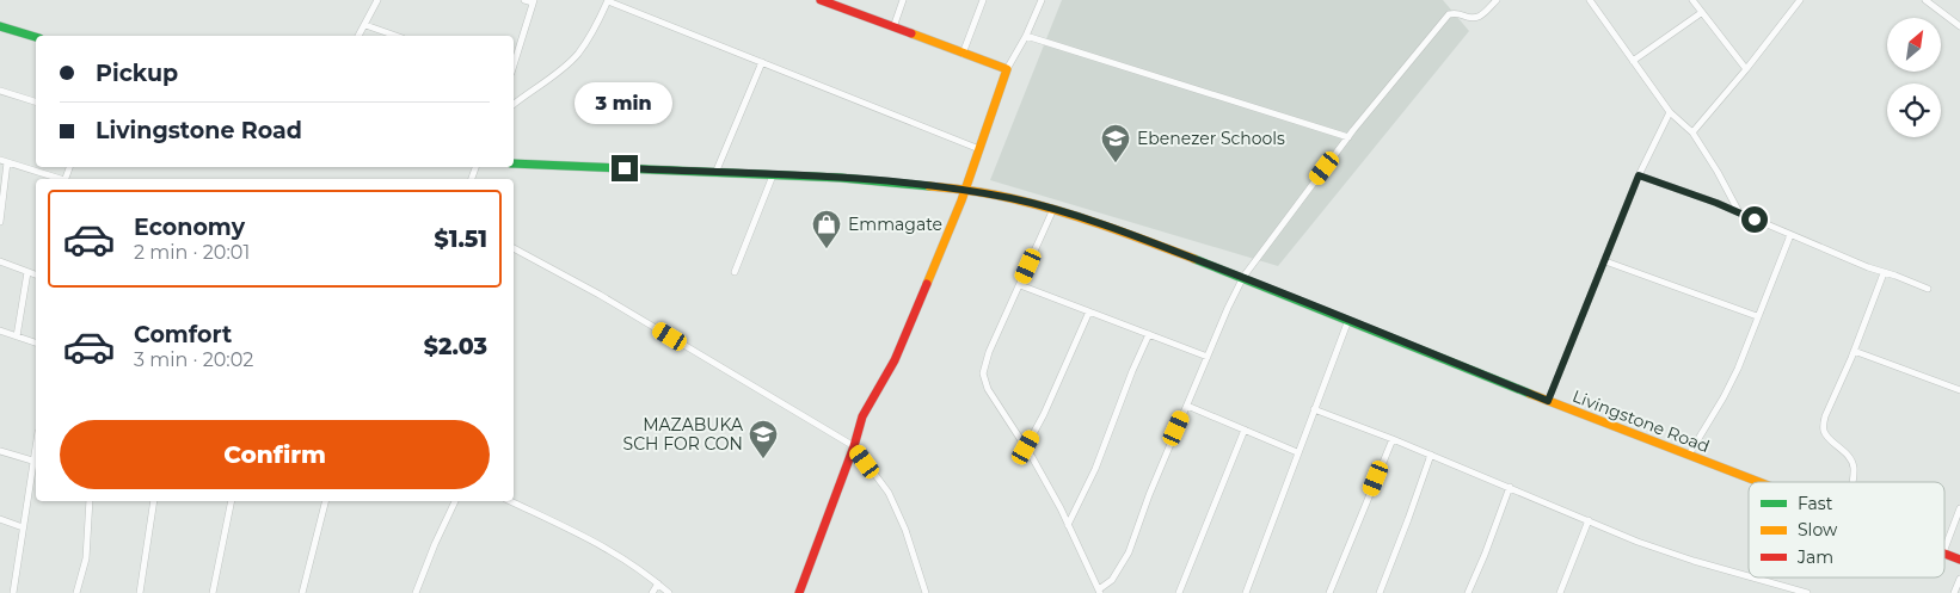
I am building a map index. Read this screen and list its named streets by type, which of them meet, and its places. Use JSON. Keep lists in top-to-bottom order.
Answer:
{
  "streets": {
    "main road": ["Livingstone Road"]
  },
  "places": {
    "school or university": ["Ebenezer Schools", "MAZABUKA SCH FOR CON"],
    "shop": ["Emmagate"]
  },
  "legend": ["Fast", "Slow", "Jam"],
  "north": "top right",
  "page": {
    "banner": ["Pickup", "Livingstone Road"],
    "bubble": "3 min",
    "list": [
      {
        "name": "Economy",
        "note": "2 min · 20:01",
        "value": "$1.51"
      },
      {
        "name": "Comfort",
        "note": "3 min · 20:02",
        "value": "$2.03"
      }
    ],
    "buttons": "Confirm"
  }
}
